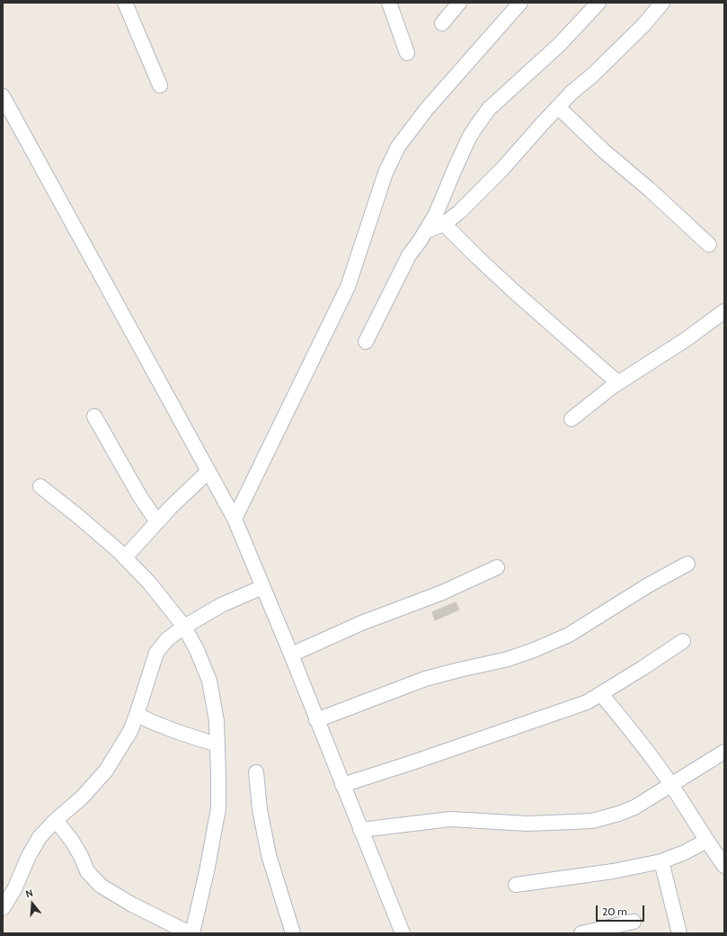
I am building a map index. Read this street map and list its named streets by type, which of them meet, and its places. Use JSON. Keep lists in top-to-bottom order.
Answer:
{
  "scale_bar": "20 m",
  "north": "top"
}
